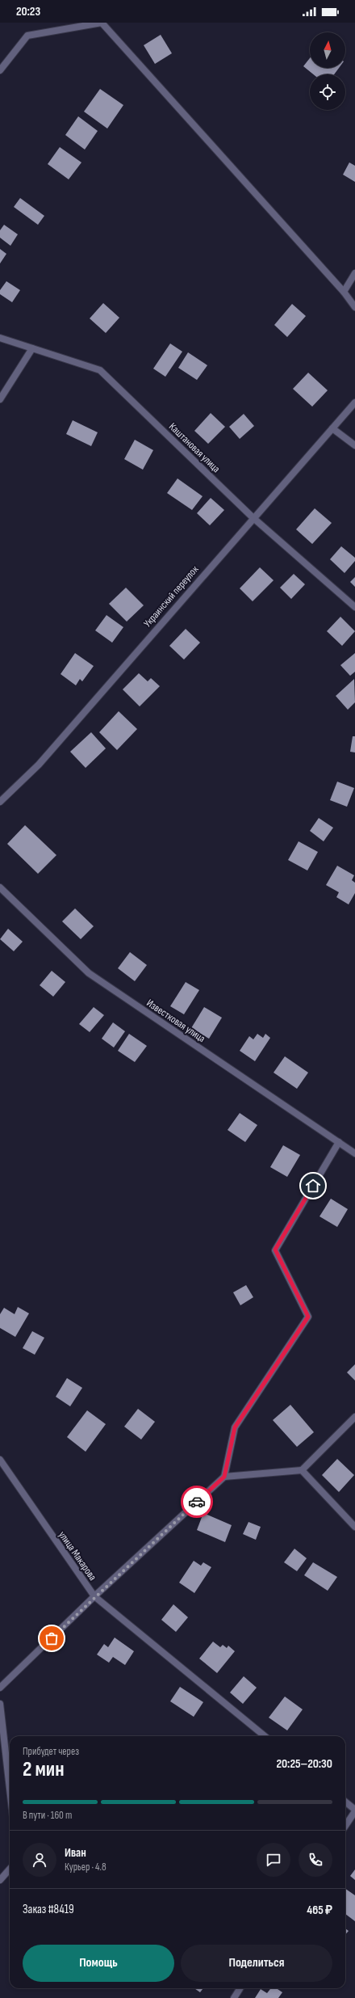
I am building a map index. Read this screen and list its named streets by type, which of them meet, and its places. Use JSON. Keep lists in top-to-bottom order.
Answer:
{
  "streets": {
    "street": [
      "Каштановая улица",
      "Украинский переулок",
      "Известковая улица",
      "улица Макарова"
    ]
  },
  "crossings": [
    ["Каштановая улица", "Украинский переулок"]
  ],
  "north": "top",
  "page": {
    "status": "20:23",
    "heading": ["2 мин", "Прибудет через", "20:25–20:30"],
    "panel": [
      "Иван",
      "Курьер · 4.8",
      "Заказ #8419",
      "465 ₽"
    ],
    "bar": "В пути · 160 m",
    "buttons": ["Помощь", "Поделиться"]
  }
}
